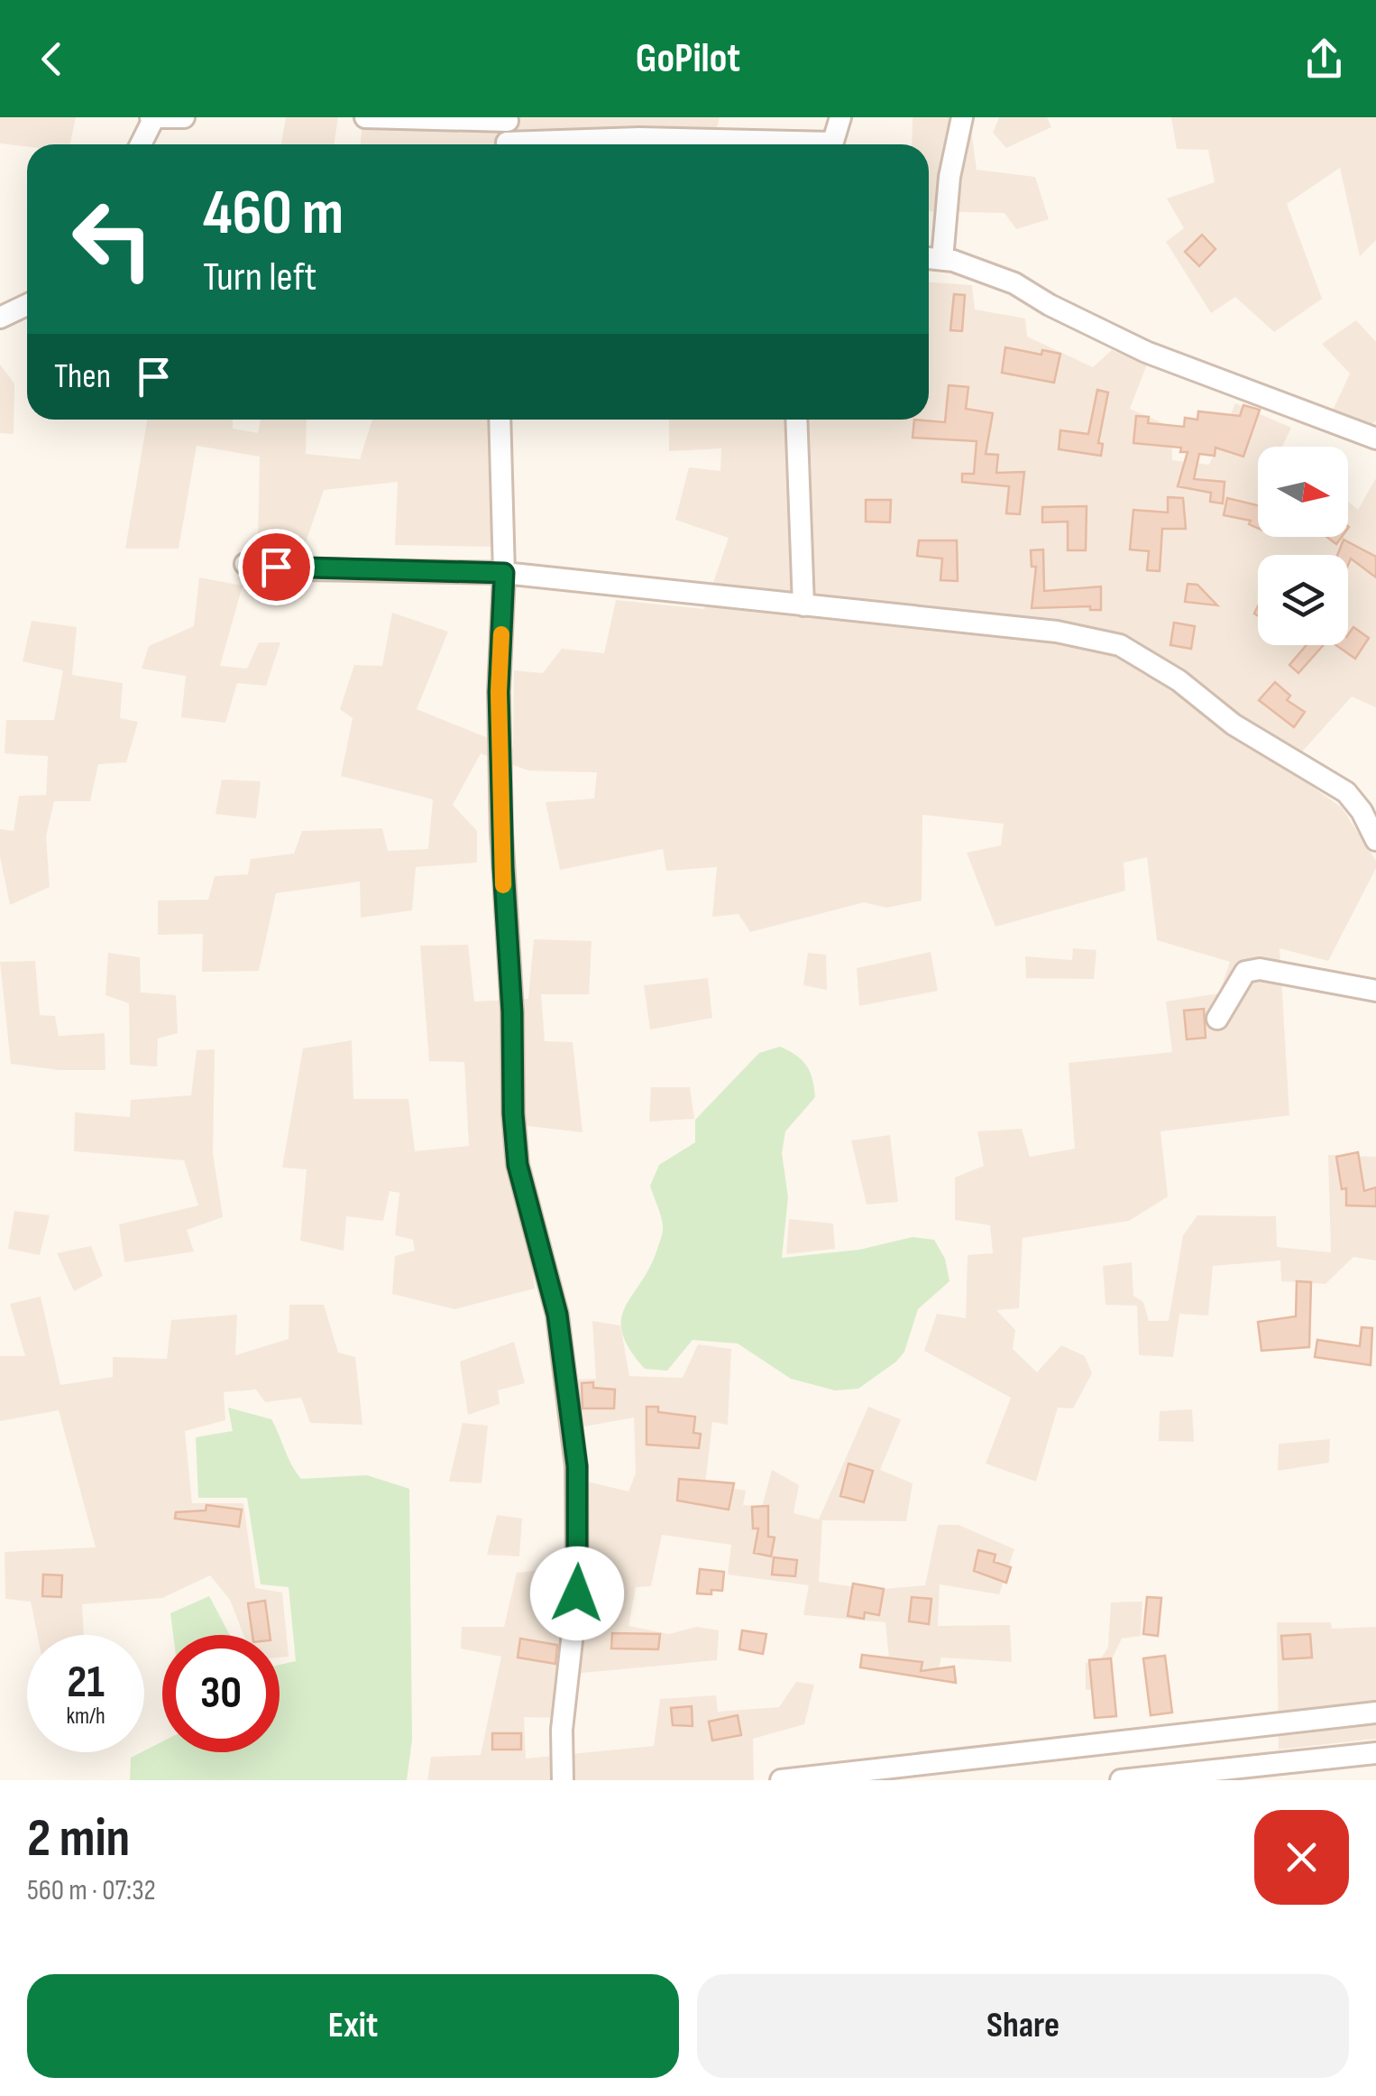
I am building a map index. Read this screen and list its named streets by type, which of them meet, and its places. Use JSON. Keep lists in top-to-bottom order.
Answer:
{
  "north": "right",
  "page": {
    "header": "GoPilot",
    "turn": ["460 m", "Turn left"],
    "then": "Then",
    "speed": "21 km/h",
    "limit": "30",
    "heading": ["2 min", "560 m · 07:32"],
    "buttons": ["Exit", "Share"]
  }
}
